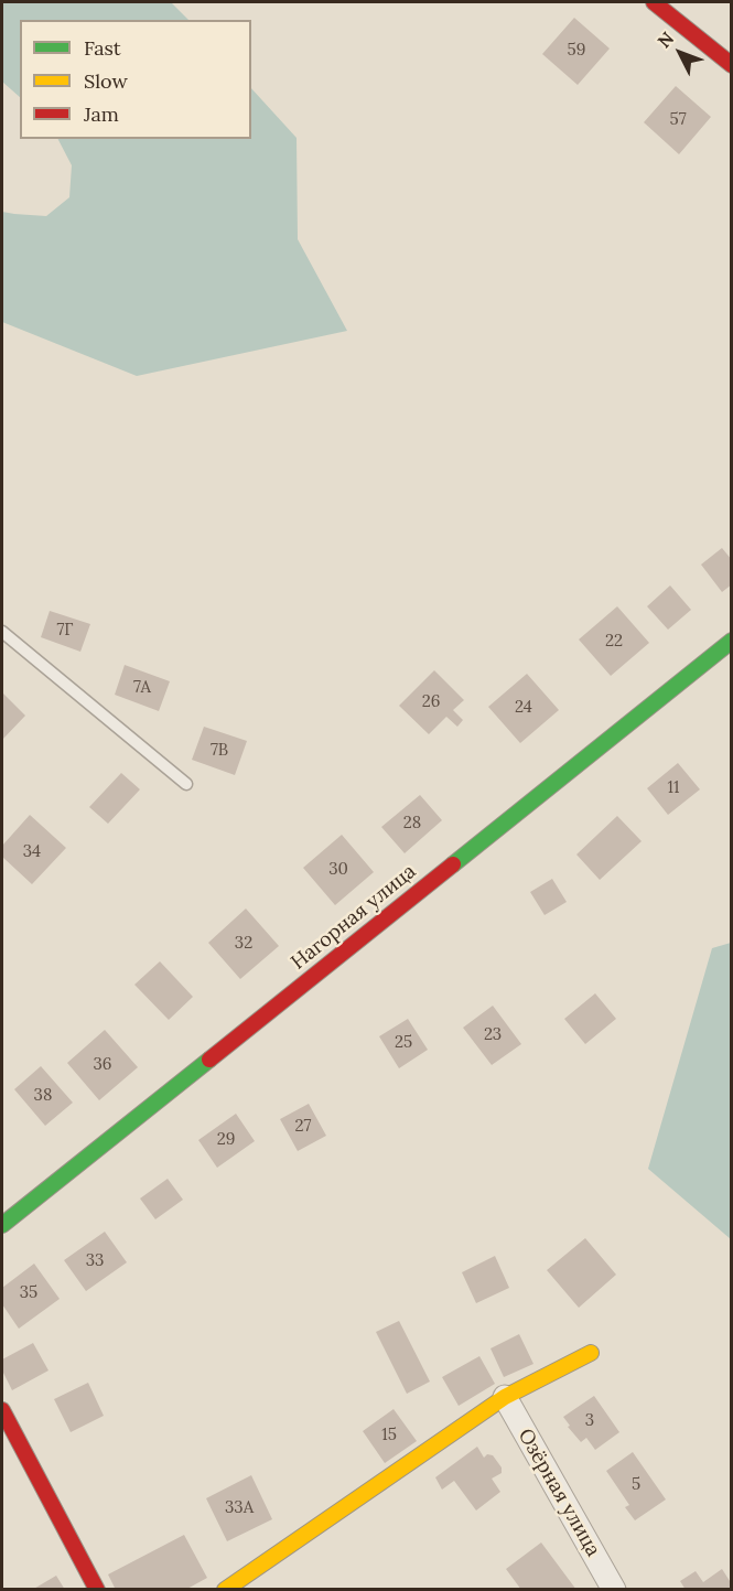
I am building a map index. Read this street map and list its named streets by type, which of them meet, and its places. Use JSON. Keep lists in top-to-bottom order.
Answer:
{
  "streets": {
    "street": ["Нагорная улица", "Озёрная улица"]
  },
  "house_numbers": [
    "59",
    "57",
    "7Г",
    "22",
    "7А",
    "26",
    "24",
    "7В",
    "11",
    "28",
    "34",
    "30",
    "32",
    "23",
    "25",
    "36",
    "38",
    "27",
    "29",
    "33",
    "35",
    "3",
    "15",
    "5",
    "33А"
  ],
  "legend": ["Fast", "Slow", "Jam"],
  "north": "top left"
}
